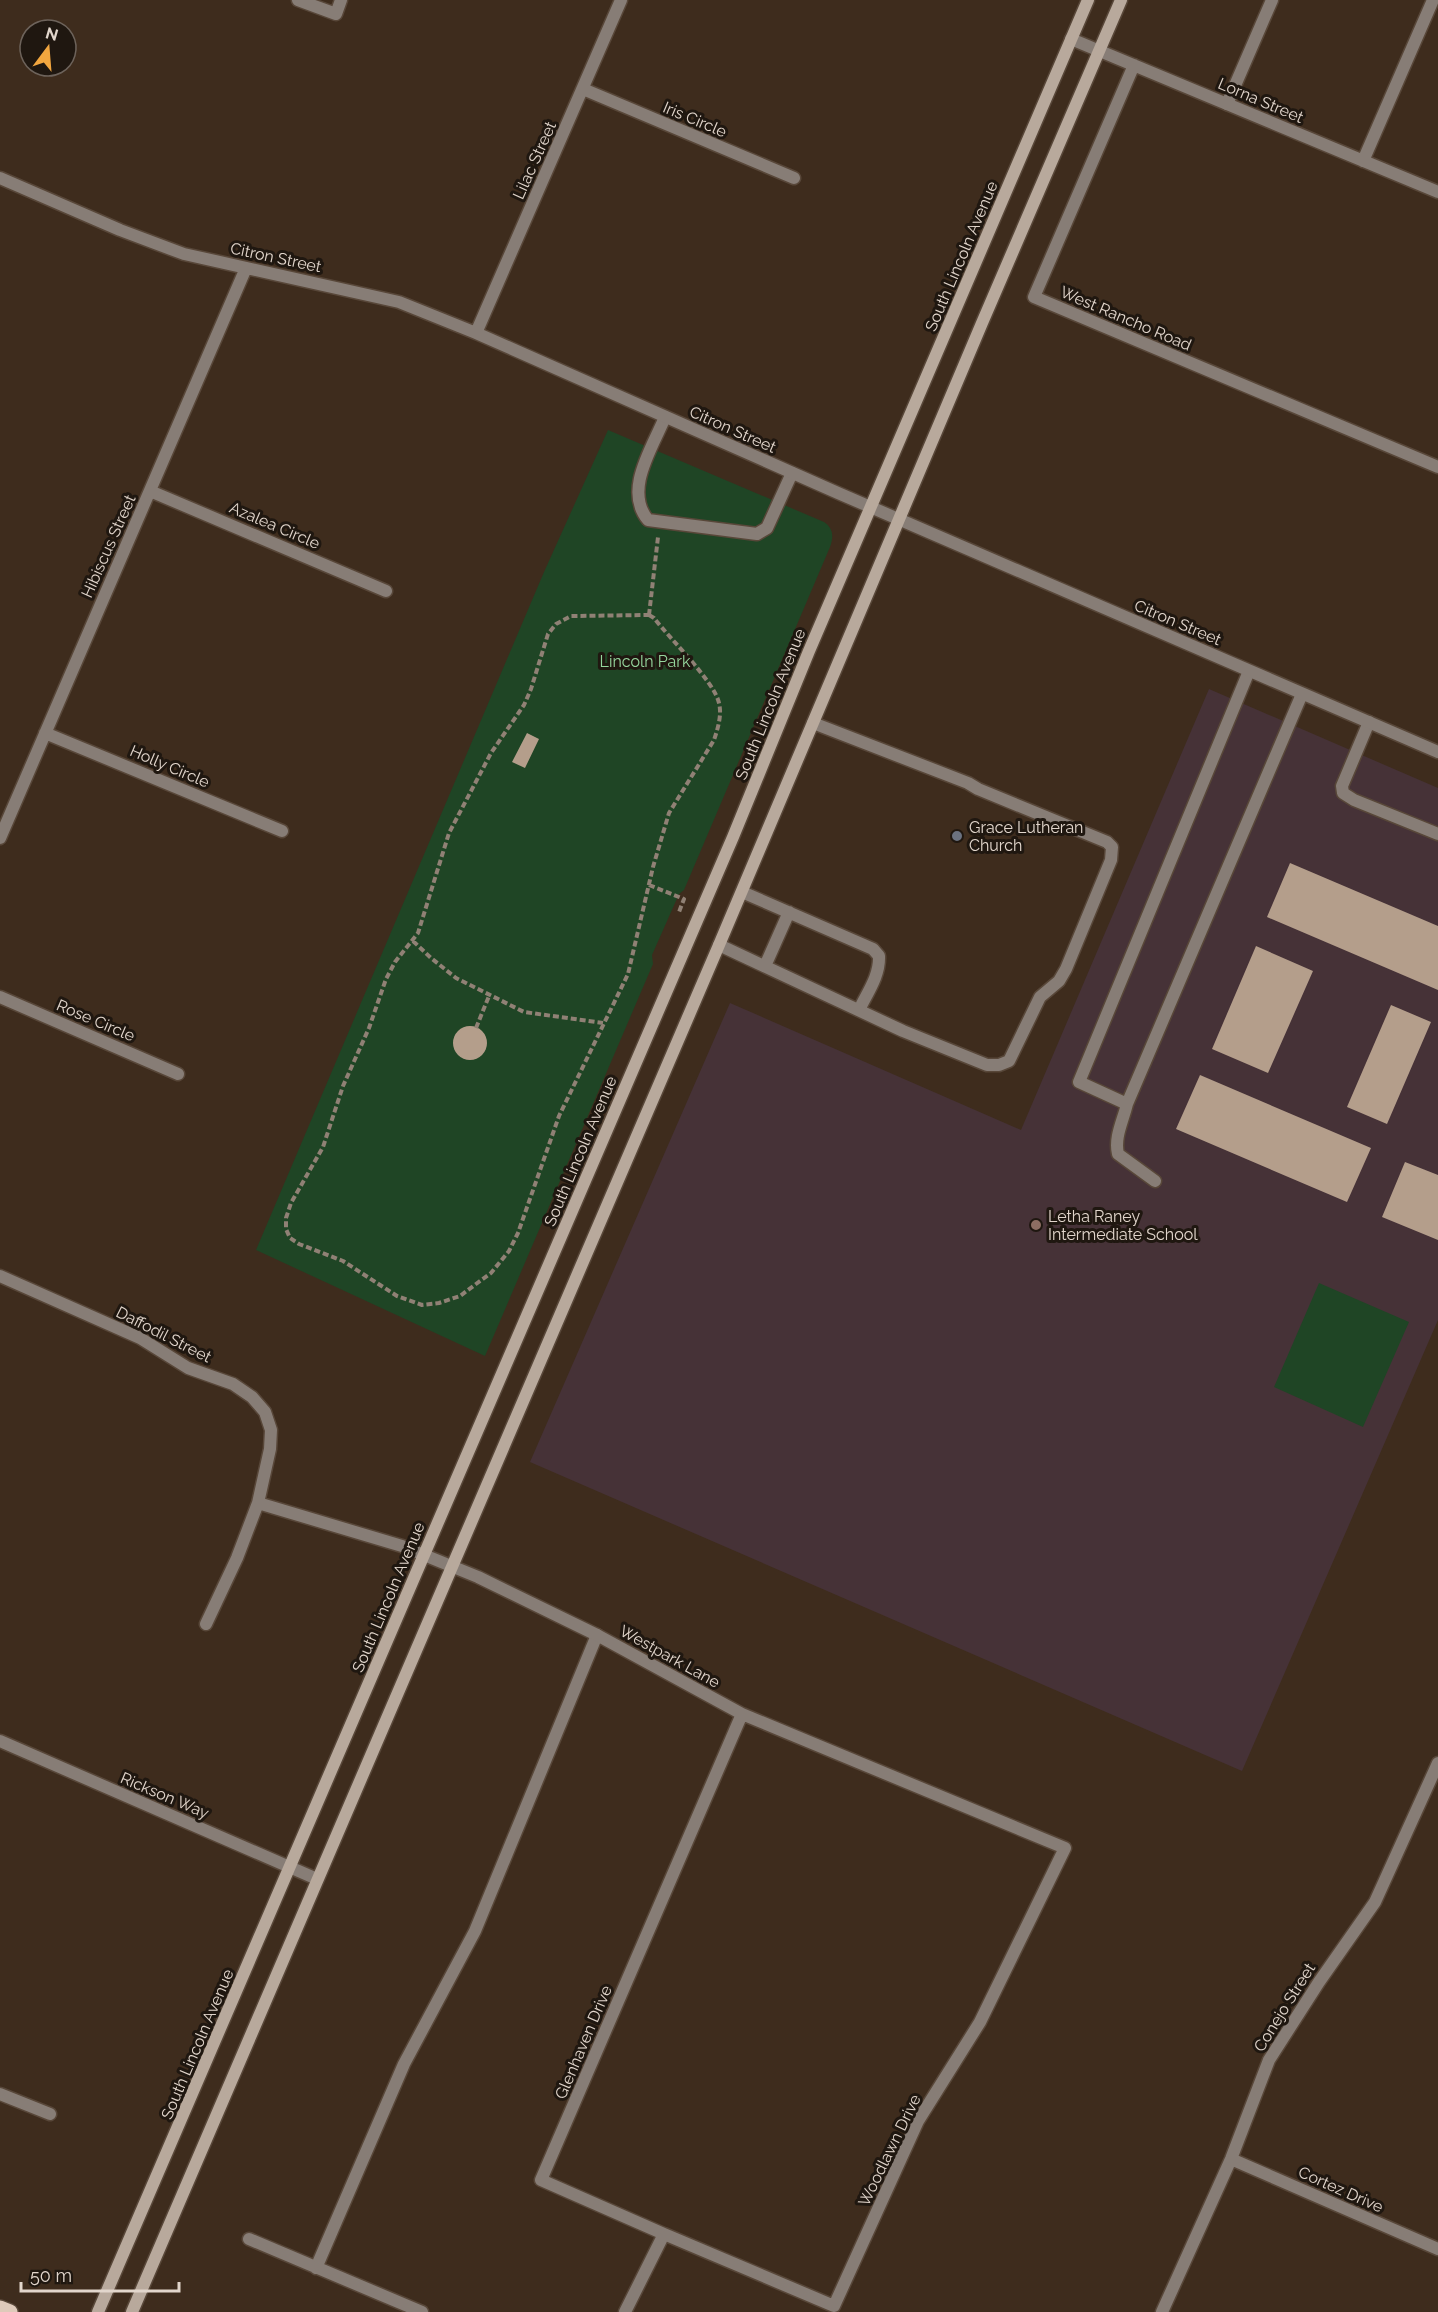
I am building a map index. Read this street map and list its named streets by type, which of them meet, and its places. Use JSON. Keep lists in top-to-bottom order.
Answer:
{
  "streets": {
    "main road": ["South Lincoln Avenue"],
    "street": [
      "Lorna Street",
      "Iris Circle",
      "Lilac Street",
      "Citron Street",
      "West Rancho Road",
      "Azalea Circle",
      "Hibiscus Street",
      "Holly Circle",
      "Rose Circle",
      "Daffodil Street",
      "Westpark Lane",
      "Rickson Way",
      "Conejo Street",
      "Glenhaven Drive",
      "Woodlawn Drive",
      "Cortez Drive"
    ]
  },
  "crossings": [
    ["Lorna Street", "South Lincoln Avenue"],
    ["Lorna Street", "West Rancho Road"],
    ["Iris Circle", "Lilac Street"],
    ["Lilac Street", "Citron Street"],
    ["South Lincoln Avenue", "Citron Street"],
    ["South Lincoln Avenue", "Westpark Lane"],
    ["South Lincoln Avenue", "Rickson Way"],
    ["Citron Street", "Hibiscus Street"],
    ["Azalea Circle", "Hibiscus Street"],
    ["Hibiscus Street", "Holly Circle"],
    ["Daffodil Street", "Westpark Lane"],
    ["Westpark Lane", "Glenhaven Drive"],
    ["Westpark Lane", "Woodlawn Drive"],
    ["Conejo Street", "Cortez Drive"],
    ["Glenhaven Drive", "Woodlawn Drive"]
  ],
  "parks": ["Lincoln Park"],
  "places": ["Grace Lutheran Church", "Letha Raney Intermediate School"],
  "scale_bar": "50 m",
  "north": "top"
}
